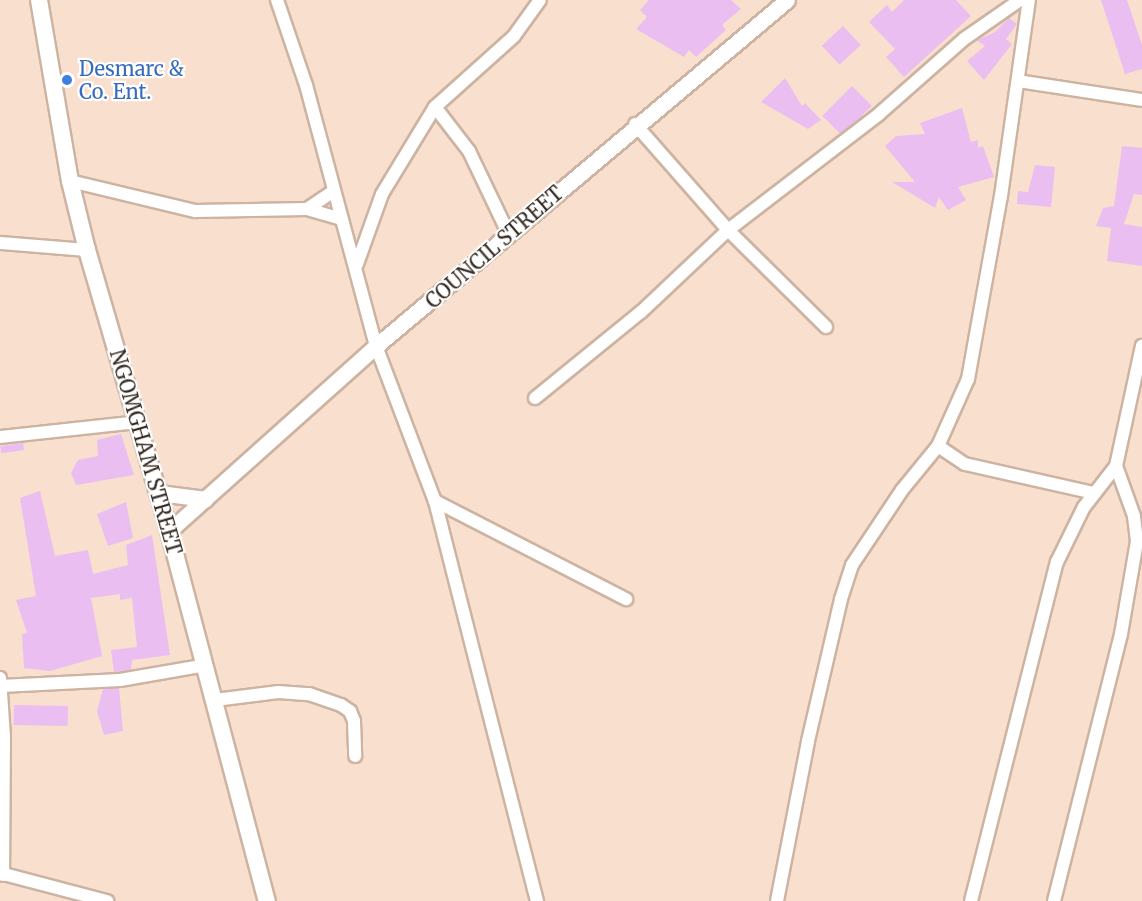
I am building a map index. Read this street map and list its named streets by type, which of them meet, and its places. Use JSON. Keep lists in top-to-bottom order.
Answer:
{
  "streets": {
    "main road": ["NGOMGHAM STREET"],
    "street": ["COUNCIL STREET"]
  },
  "crossings": [
    ["COUNCIL STREET", "NGOMGHAM STREET"]
  ],
  "places": ["Desmarc & Co. Ent."]
}
